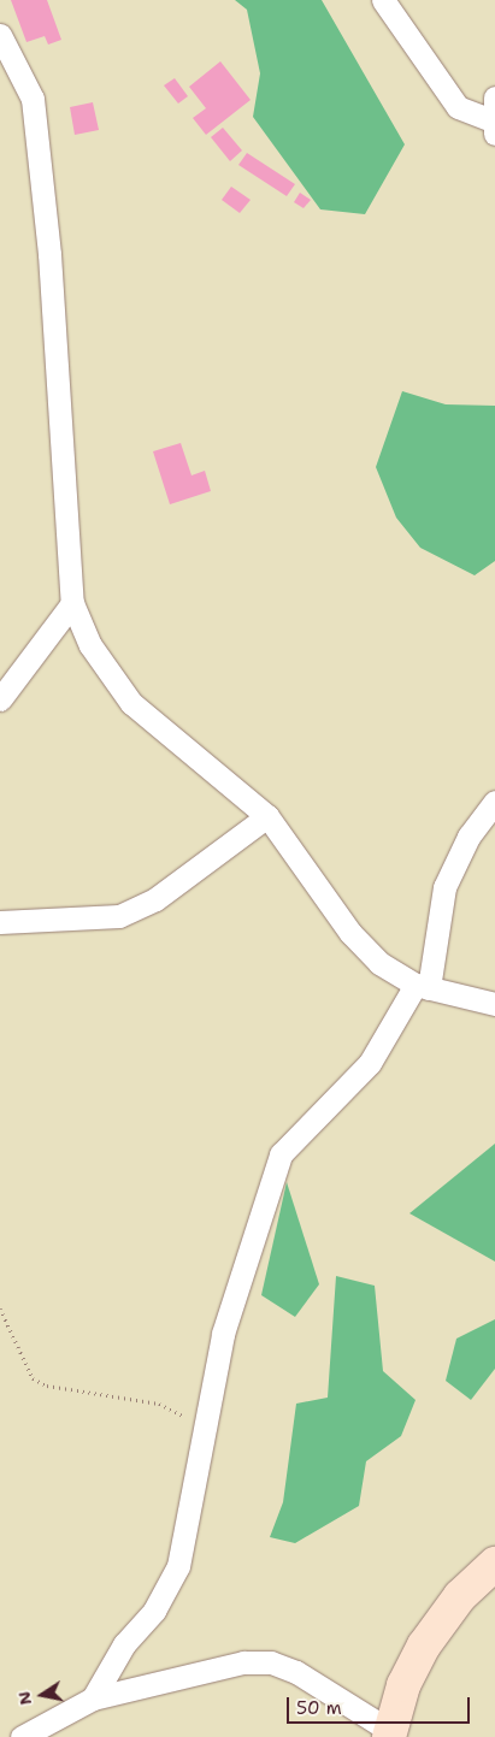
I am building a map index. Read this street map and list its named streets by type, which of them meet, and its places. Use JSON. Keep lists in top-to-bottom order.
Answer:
{
  "scale_bar": "50 m",
  "north": "left"
}
